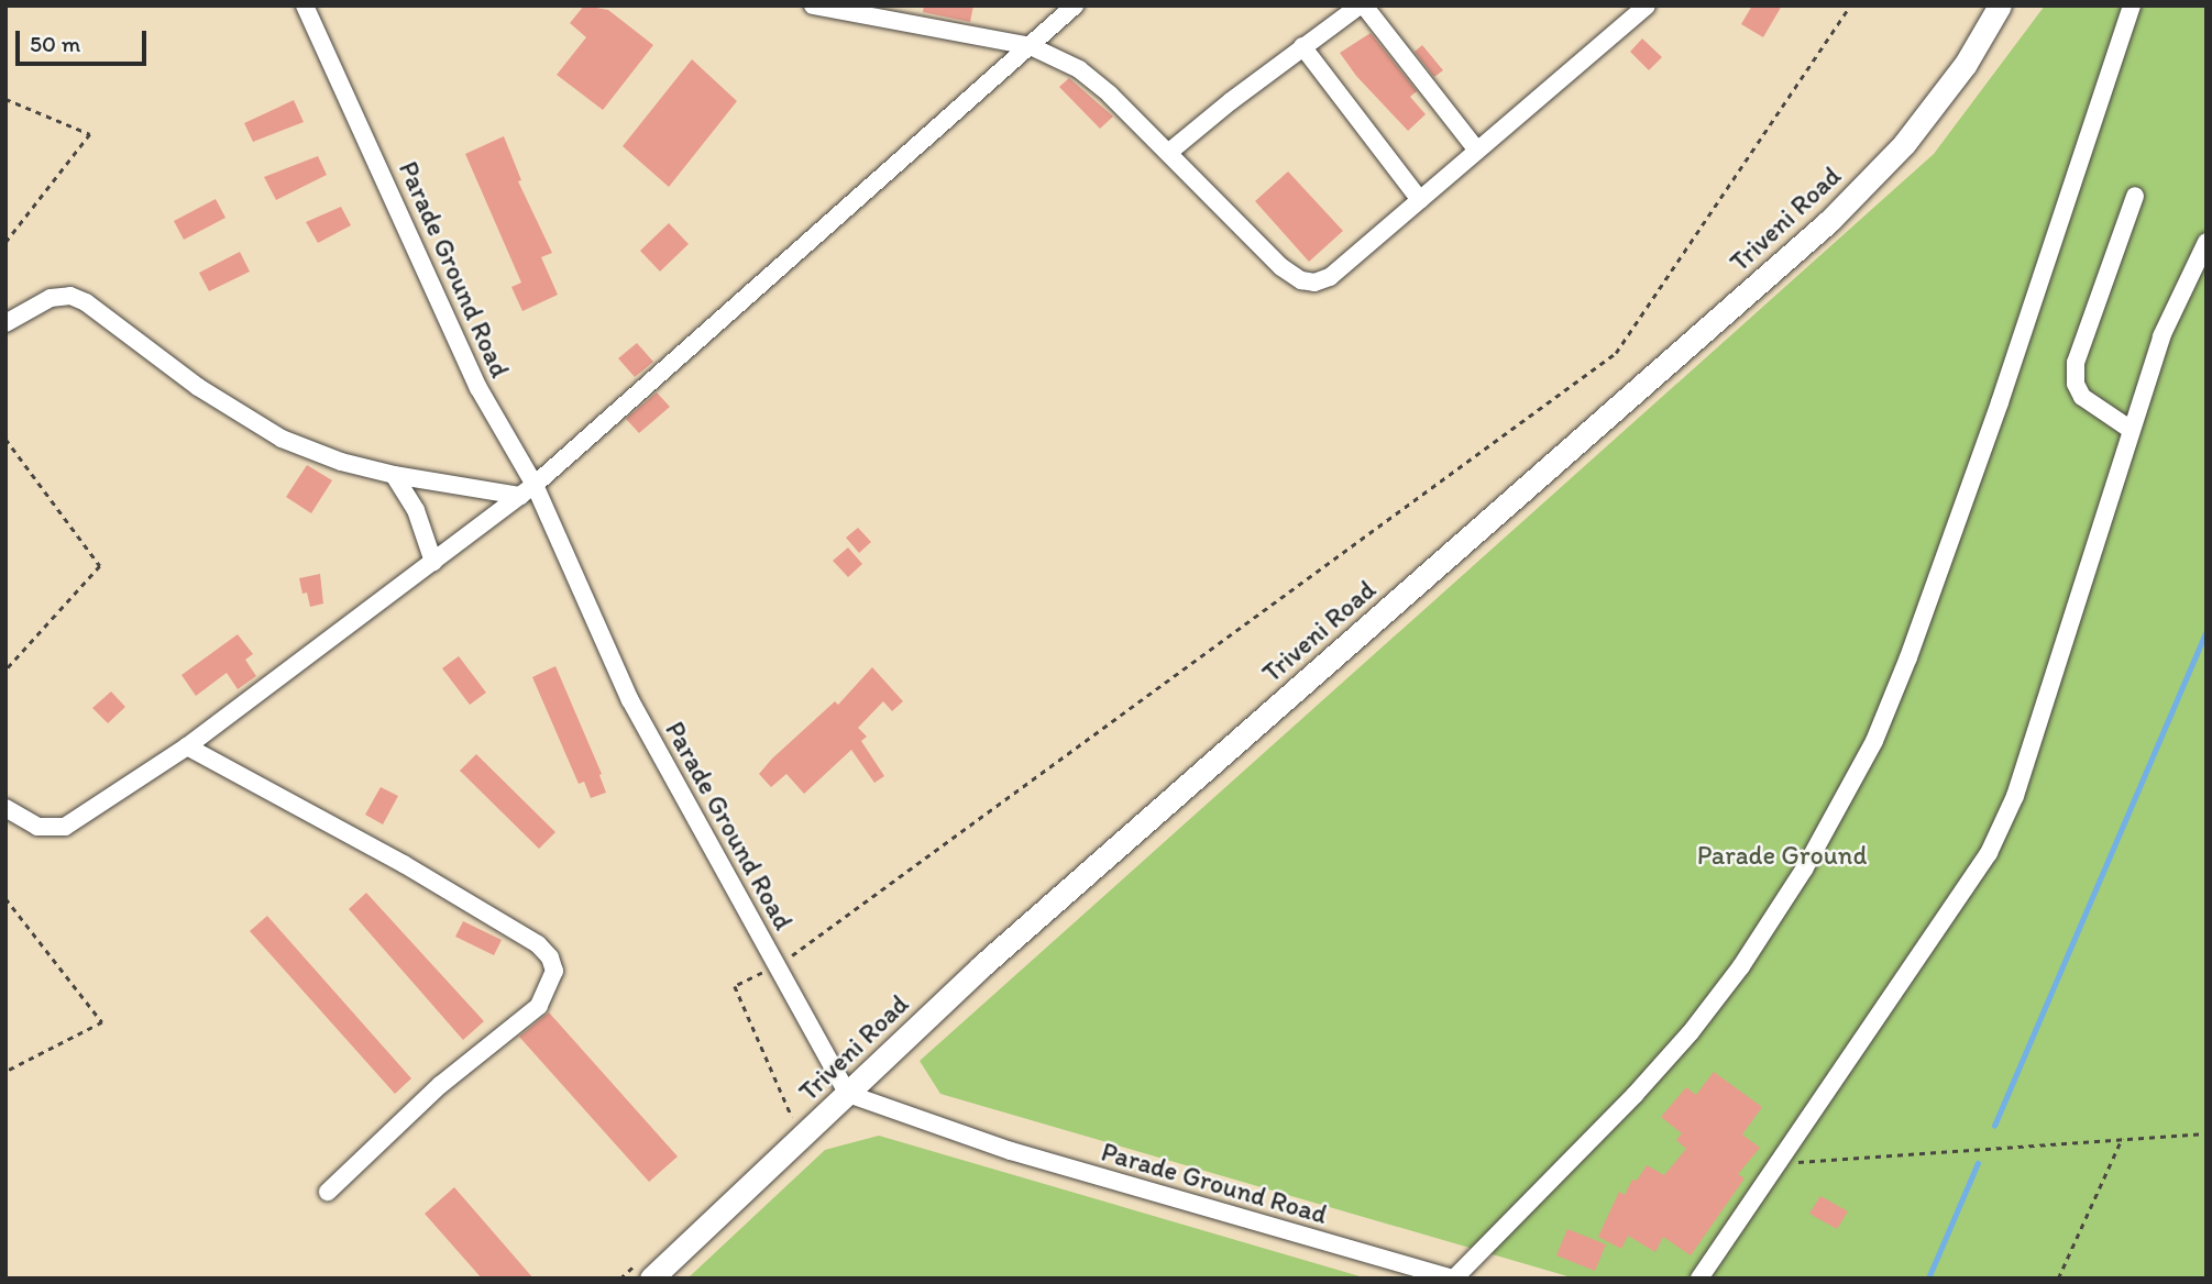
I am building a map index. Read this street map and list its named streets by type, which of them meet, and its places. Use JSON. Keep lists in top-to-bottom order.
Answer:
{
  "streets": {
    "main road": ["Triveni Road"],
    "street": ["Parade Ground Road"]
  },
  "crossings": [
    ["Triveni Road", "Parade Ground Road"]
  ],
  "parks": ["Parade Ground"],
  "scale_bar": "50 m"
}
